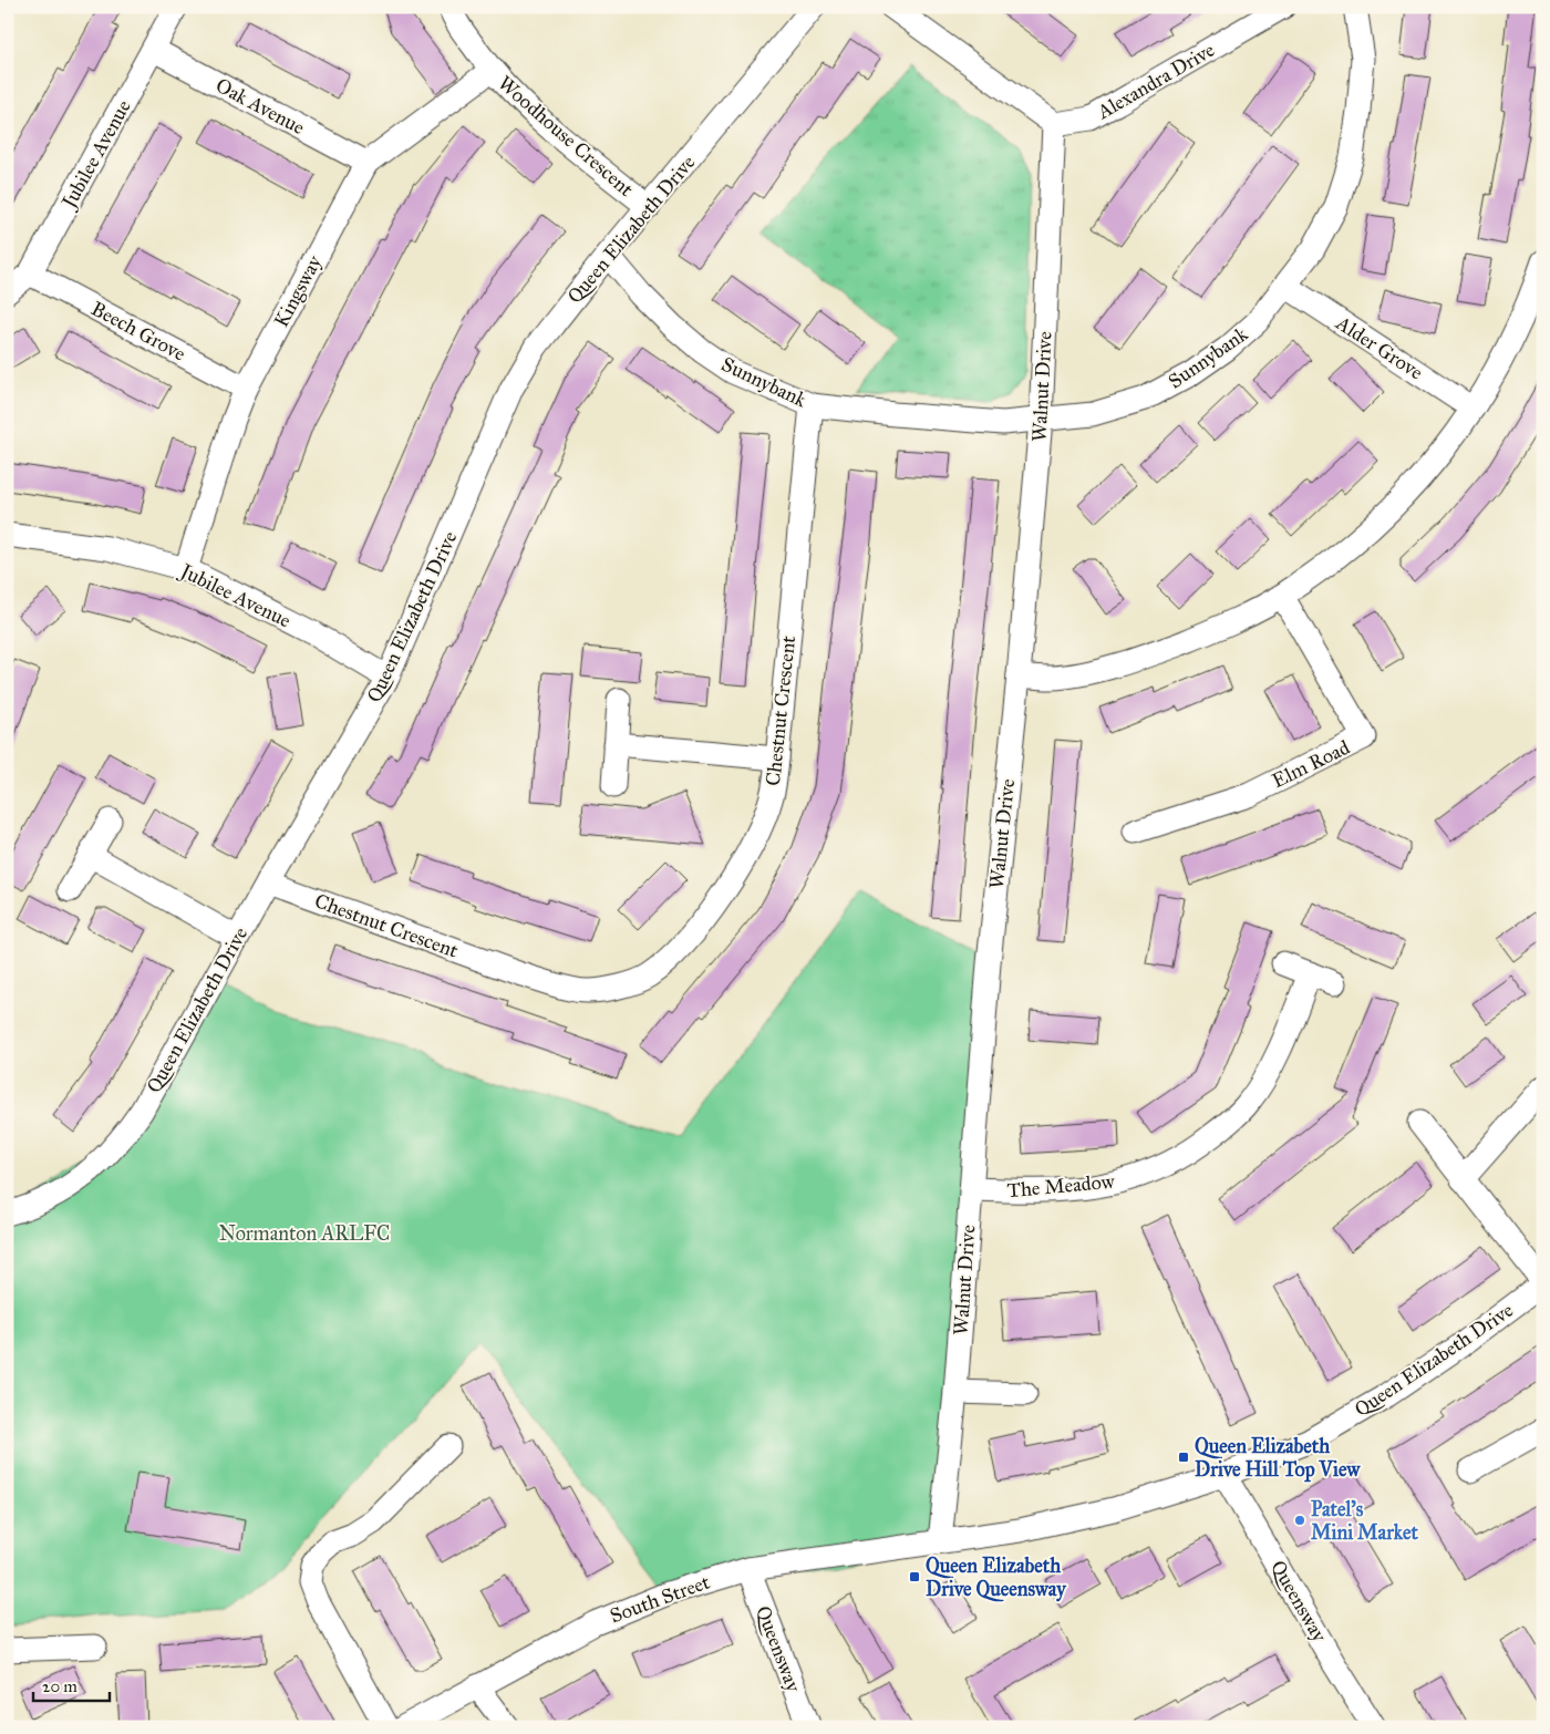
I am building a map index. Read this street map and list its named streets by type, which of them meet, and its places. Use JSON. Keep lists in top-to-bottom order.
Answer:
{
  "streets": {
    "street": [
      "Alexandra Drive",
      "Oak Avenue",
      "Woodhouse Crescent",
      "Jubilee Avenue",
      "Queen Elizabeth Drive",
      "Kingsway",
      "Beech Grove",
      "Alder Grove",
      "Sunnybank",
      "Walnut Drive",
      "Chestnut Crescent",
      "Elm Road",
      "The Meadow",
      "South Street",
      "Queensway"
    ]
  },
  "crossings": [
    ["Alexandra Drive", "Walnut Drive"],
    ["Oak Avenue", "Jubilee Avenue"],
    ["Oak Avenue", "Kingsway"],
    ["Woodhouse Crescent", "Queen Elizabeth Drive"],
    ["Woodhouse Crescent", "Kingsway"],
    ["Jubilee Avenue", "Queen Elizabeth Drive"],
    ["Jubilee Avenue", "Kingsway"],
    ["Jubilee Avenue", "Beech Grove"],
    ["Queen Elizabeth Drive", "Sunnybank"],
    ["Queen Elizabeth Drive", "Walnut Drive"],
    ["Queen Elizabeth Drive", "Chestnut Crescent"],
    ["Queen Elizabeth Drive", "South Street"],
    ["Queen Elizabeth Drive", "Queensway"],
    ["Kingsway", "Beech Grove"],
    ["Alder Grove", "Sunnybank"],
    ["Sunnybank", "Walnut Drive"],
    ["Sunnybank", "Chestnut Crescent"],
    ["Walnut Drive", "The Meadow"],
    ["Walnut Drive", "South Street"],
    ["South Street", "Queensway"]
  ],
  "parks": ["Normanton ARLFC"],
  "places": {
    "transit": ["Queen Elizabeth Drive Hill Top View", "Queen Elizabeth Drive Queensway"],
    "other": ["Patel's Mini Market"]
  },
  "scale_bar": "20 m"
}
